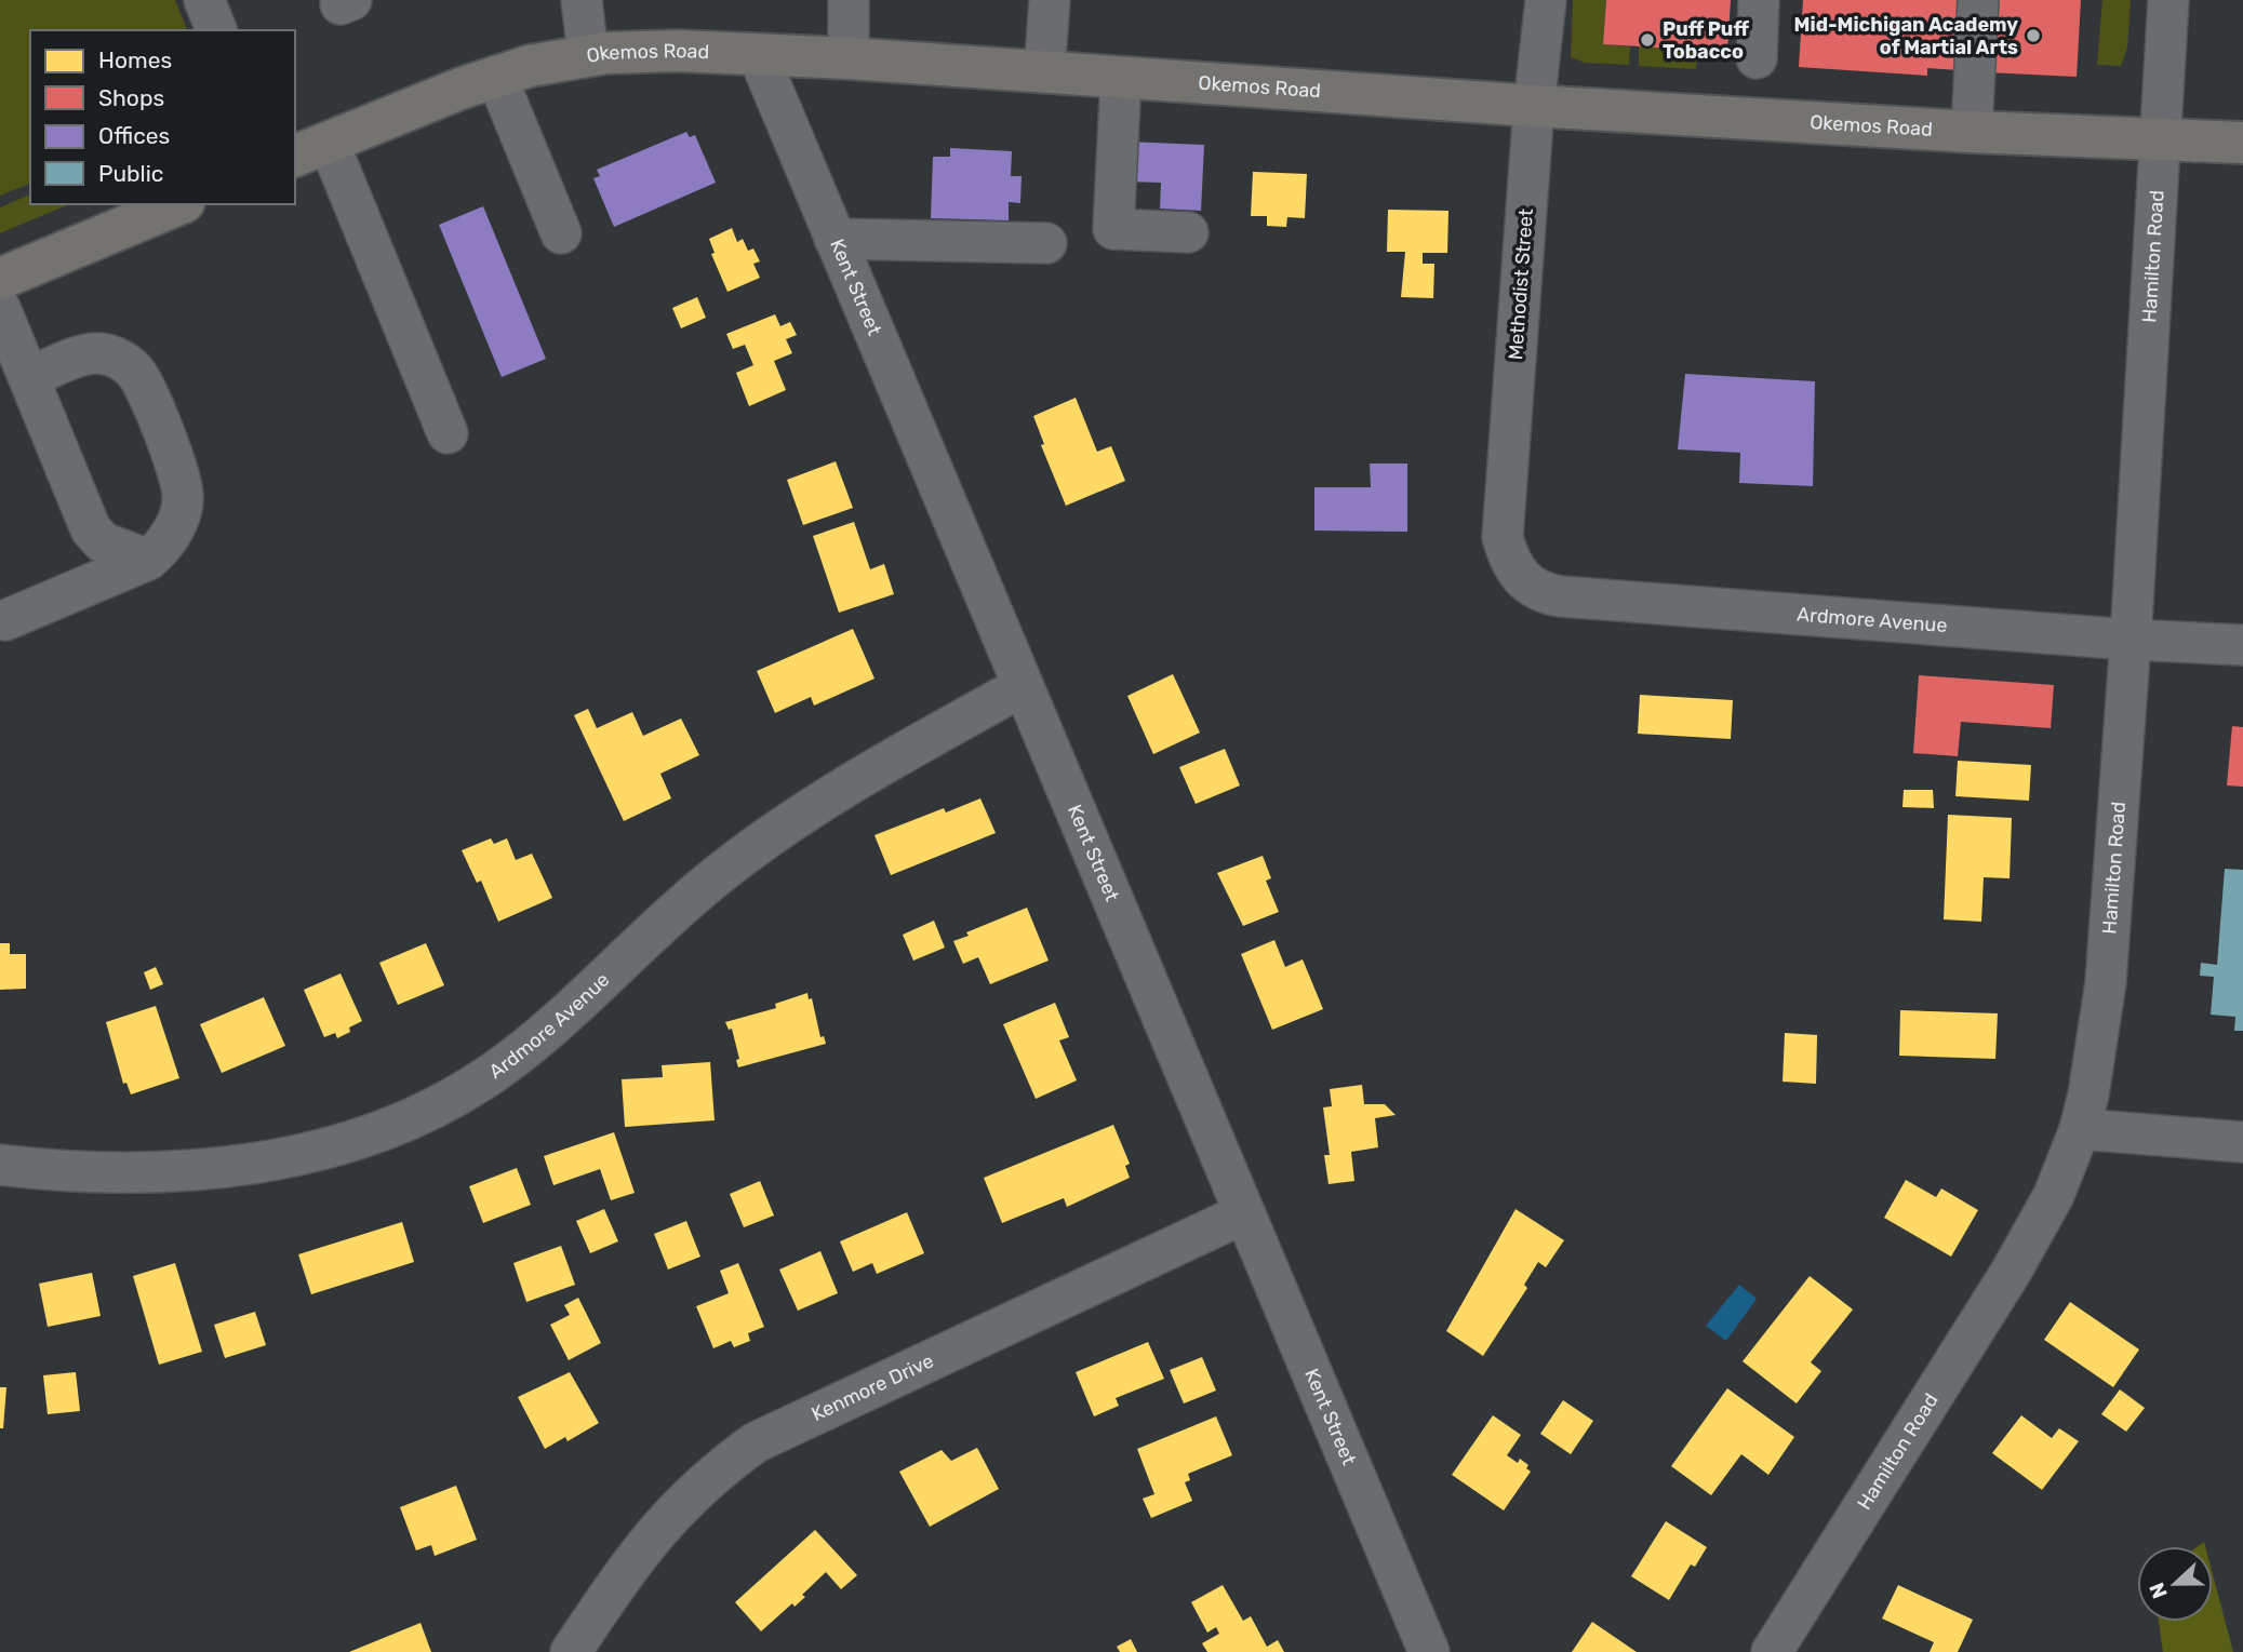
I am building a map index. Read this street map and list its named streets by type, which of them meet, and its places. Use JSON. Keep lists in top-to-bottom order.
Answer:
{
  "streets": {
    "main road": ["Okemos Road"],
    "street": [
      "Hamilton Road",
      "Methodist Street",
      "Kent Street",
      "Ardmore Avenue",
      "Kenmore Drive"
    ]
  },
  "crossings": [
    ["Okemos Road", "Hamilton Road"],
    ["Okemos Road", "Methodist Street"],
    ["Okemos Road", "Kent Street"],
    ["Hamilton Road", "Ardmore Avenue"],
    ["Methodist Street", "Ardmore Avenue"],
    ["Kent Street", "Ardmore Avenue"],
    ["Kent Street", "Kenmore Drive"]
  ],
  "places": ["Mid-Michigan Academy of Martial Arts", "Puff Puff Tobacco"],
  "legend": [
    "Homes",
    "Shops",
    "Offices",
    "Public"
  ],
  "north": "left"
}
